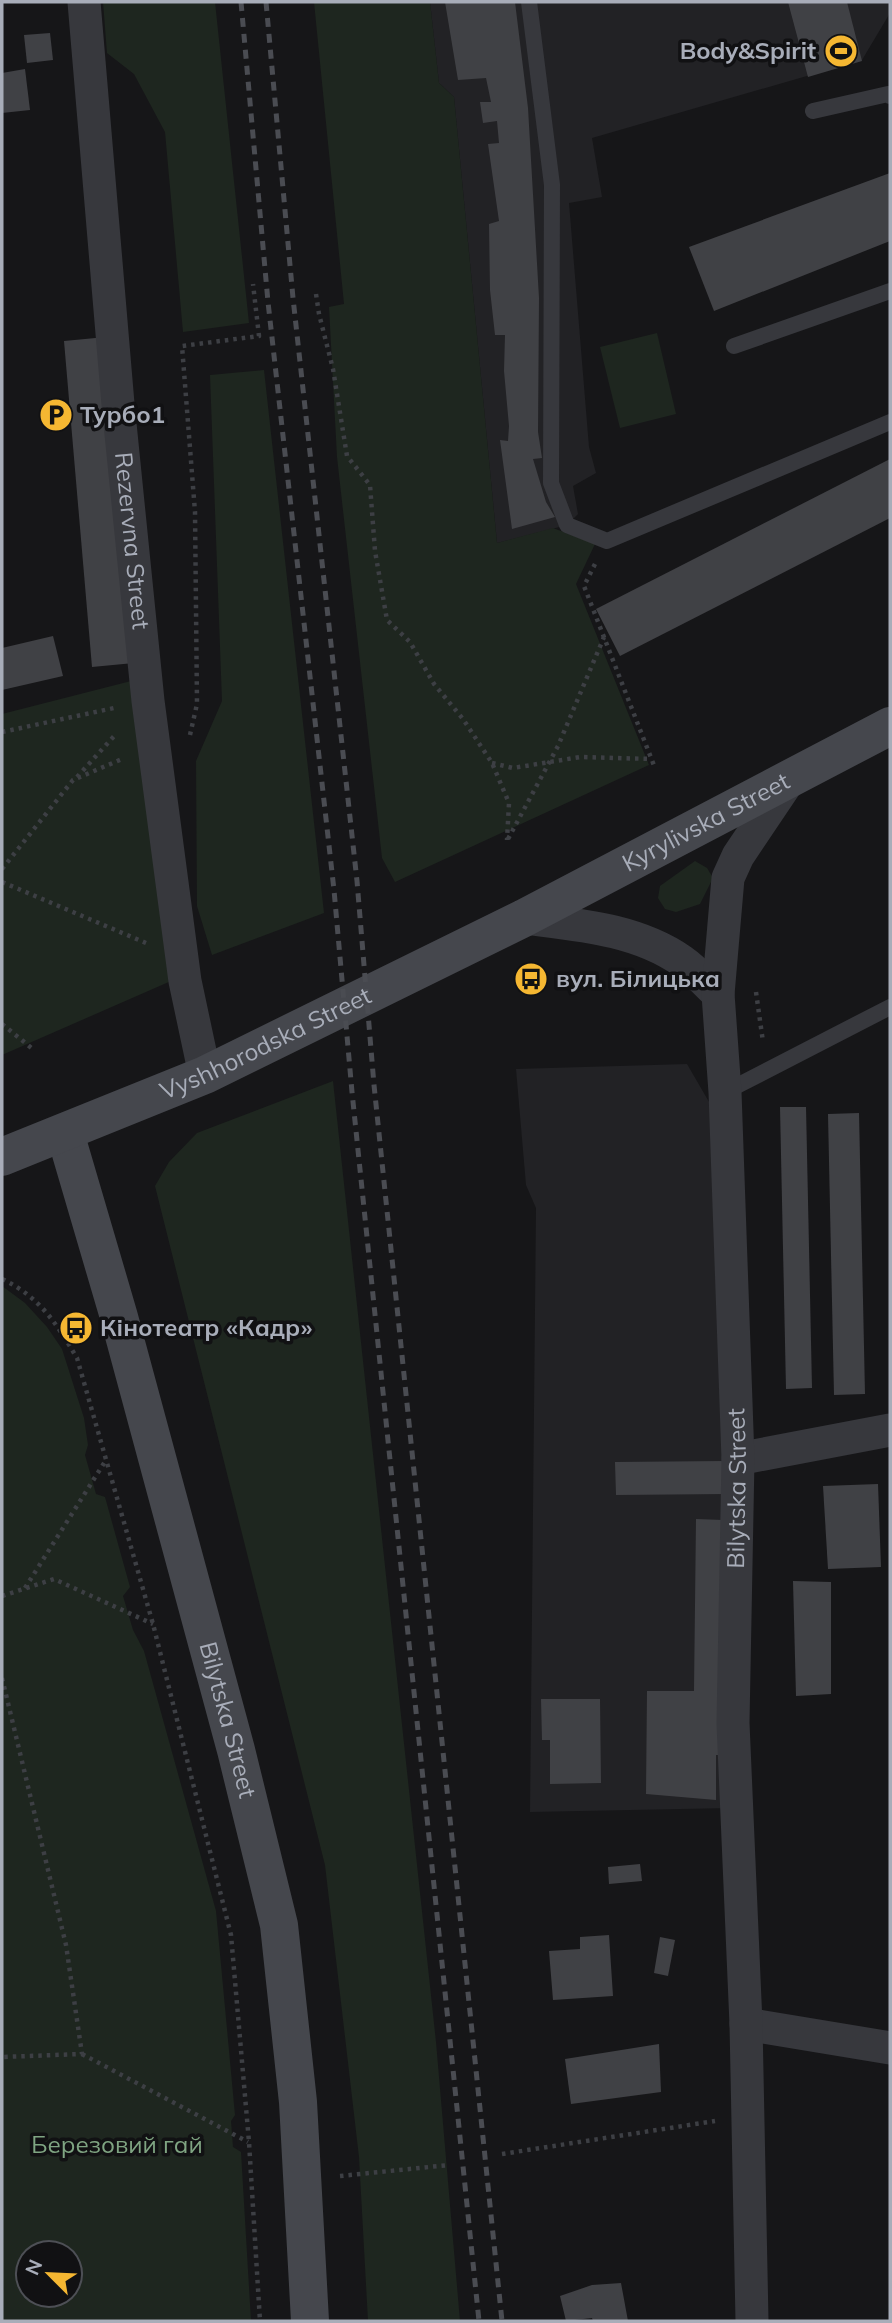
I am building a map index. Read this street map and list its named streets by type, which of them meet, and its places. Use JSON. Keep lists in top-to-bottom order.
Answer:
{
  "streets": {
    "main road": ["Kyrylivska Street", "Vyshhorodska Street", "Bilytska Street"],
    "street": ["Rezervna Street"]
  },
  "crossings": [
    ["Rezervna Street", "Vyshhorodska Street"],
    ["Kyrylivska Street", "Vyshhorodska Street"],
    ["Kyrylivska Street", "Bilytska Street"],
    ["Vyshhorodska Street", "Bilytska Street"]
  ],
  "parks": ["Березовий гай"],
  "places": {
    "sports": ["Body&Spirit"],
    "parking": ["Турбо1"],
    "bus stop": ["вул. Білицька", "Кінотеатр «Кадр»"]
  },
  "north": "top left"
}
